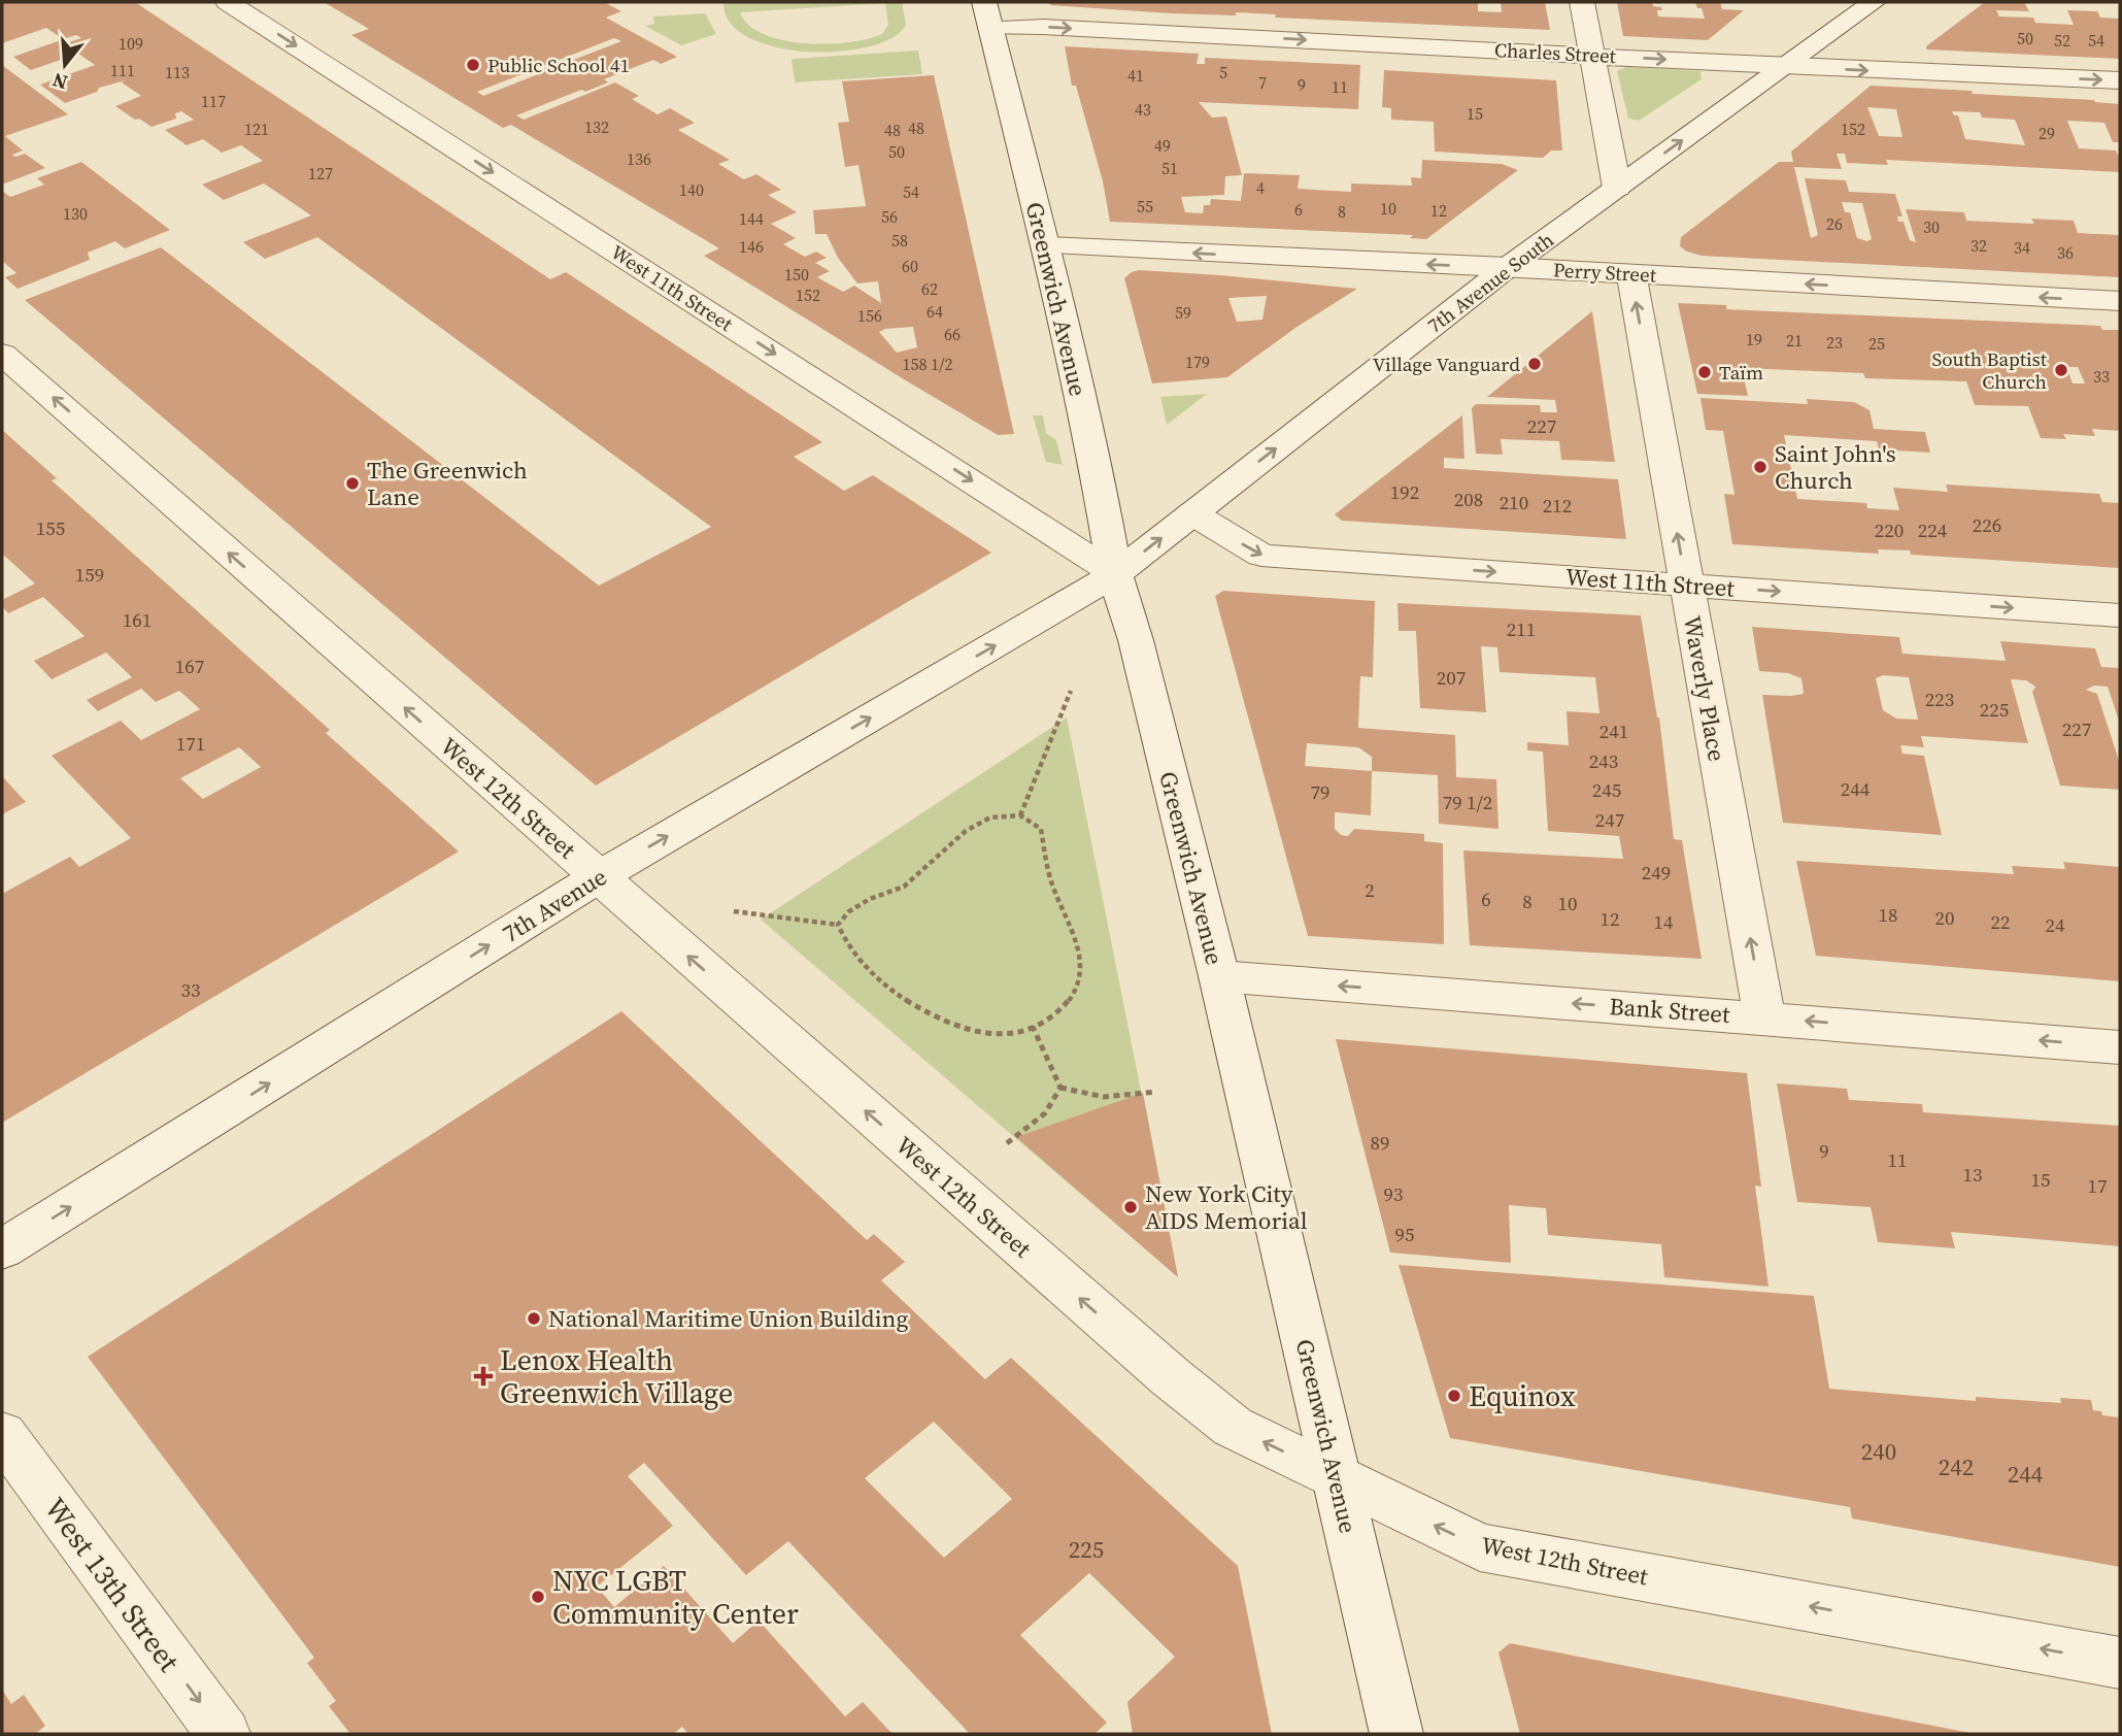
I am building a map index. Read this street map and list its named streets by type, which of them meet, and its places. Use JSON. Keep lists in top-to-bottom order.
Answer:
{
  "streets": {
    "street": [
      "Charles Street",
      "Perry Street",
      "7th Avenue South",
      "West 11th Street",
      "Greenwich Avenue",
      "Waverly Place",
      "West 12th Street",
      "7th Avenue",
      "Bank Street",
      "West 13th Street"
    ]
  },
  "crossings": [
    ["Charles Street", "7th Avenue South"],
    ["Charles Street", "Greenwich Avenue"],
    ["Perry Street", "7th Avenue South"],
    ["Perry Street", "Greenwich Avenue"],
    ["Perry Street", "Waverly Place"],
    ["7th Avenue South", "West 11th Street"],
    ["7th Avenue South", "Greenwich Avenue"],
    ["7th Avenue South", "7th Avenue"],
    ["West 11th Street", "Greenwich Avenue"],
    ["West 11th Street", "Waverly Place"],
    ["West 11th Street", "7th Avenue"],
    ["Greenwich Avenue", "West 12th Street"],
    ["Greenwich Avenue", "7th Avenue"],
    ["Greenwich Avenue", "Bank Street"],
    ["Waverly Place", "Bank Street"],
    ["West 12th Street", "7th Avenue"]
  ],
  "one_way": [
    "Charles Street",
    "Perry Street",
    "7th Avenue South",
    "West 11th Street",
    "Waverly Place",
    "West 12th Street",
    "7th Avenue",
    "Bank Street",
    "West 13th Street"
  ],
  "places": {
    "other": [
      "Public School 41",
      "Village Vanguard",
      "South Baptist Church",
      "Taïm",
      "Saint John's Church",
      "The Greenwich Lane",
      "New York City AIDS Memorial",
      "National Maritime Union Building",
      "Equinox",
      "NYC LGBT Community Center"
    ],
    "health": ["Lenox Health Greenwich Village"]
  },
  "house_numbers": [
    "50",
    "52",
    "54",
    "109",
    "111",
    "113",
    "5",
    "41",
    "7",
    "9",
    "11",
    "117",
    "43",
    "15",
    "132",
    "48",
    "121",
    "152",
    "48",
    "29",
    "49",
    "50",
    "136",
    "51",
    "127",
    "4",
    "140",
    "54",
    "55",
    "10",
    "6",
    "12",
    "8",
    "130",
    "56",
    "144",
    "26",
    "30",
    "58",
    "32",
    "146",
    "34",
    "36",
    "60",
    "150",
    "62",
    "152",
    "64",
    "59",
    "156",
    "66",
    "19",
    "21",
    "23",
    "25",
    "179",
    "158 1/2",
    "33",
    "227",
    "192",
    "208",
    "210",
    "212",
    "226",
    "155",
    "220",
    "224",
    "159",
    "161",
    "211",
    "167",
    "207",
    "223",
    "225",
    "227",
    "241",
    "171",
    "243",
    "244",
    "245",
    "79",
    "79 1/2",
    "247",
    "249",
    "2",
    "6",
    "8",
    "10",
    "18",
    "20",
    "12",
    "14",
    "22",
    "24",
    "33",
    "89",
    "9",
    "11",
    "13",
    "15",
    "17",
    "93",
    "95",
    "240",
    "242",
    "244",
    "225"
  ],
  "north": "bottom"
}
